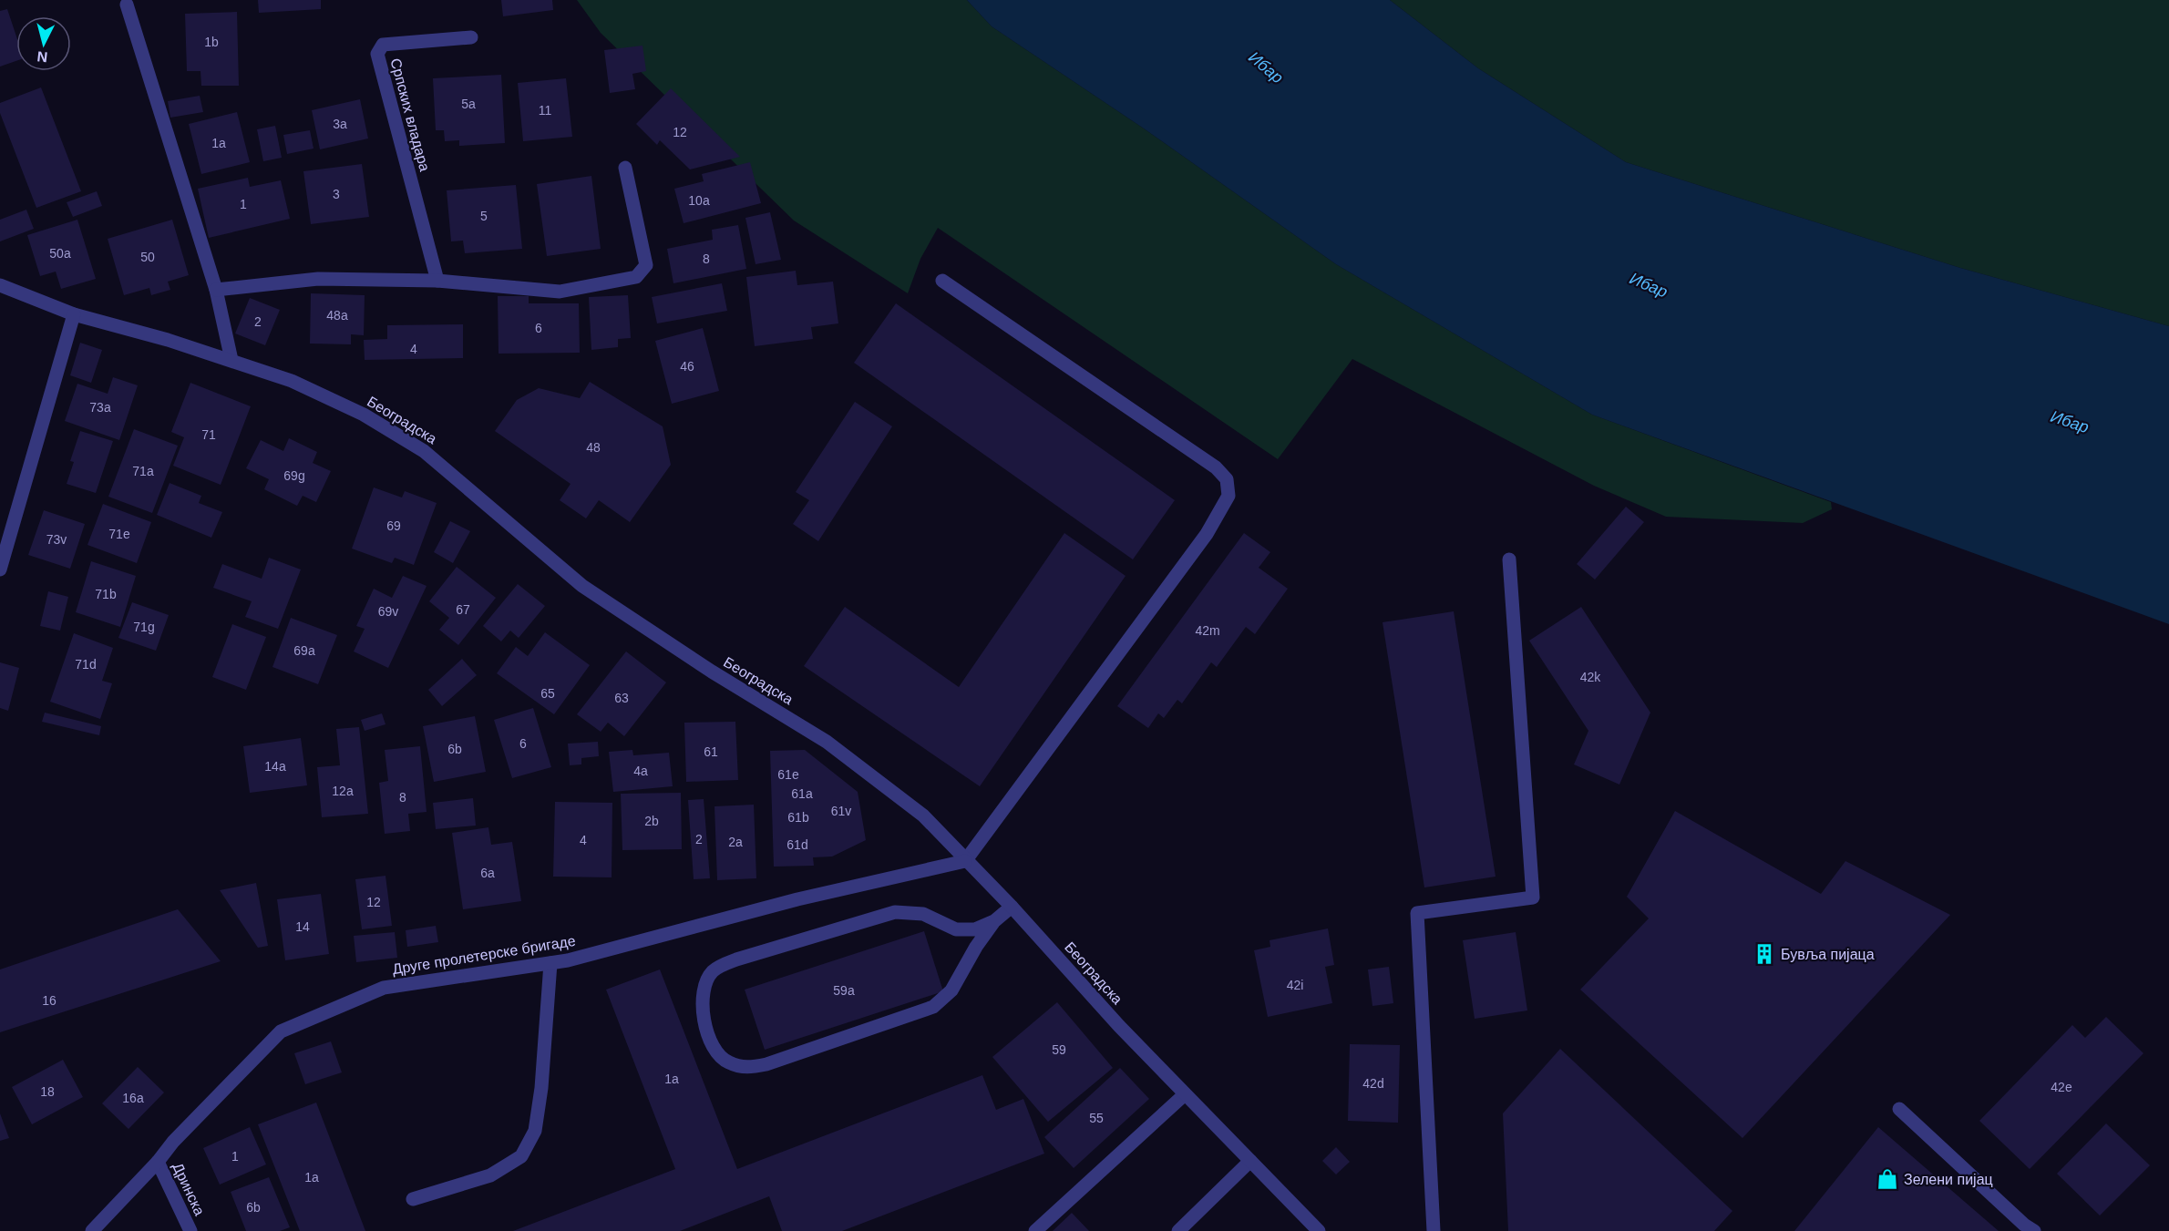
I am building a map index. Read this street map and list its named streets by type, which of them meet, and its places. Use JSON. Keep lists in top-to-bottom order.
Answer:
{
  "streets": {
    "street": [
      "Српских владара",
      "Београдска",
      "Друге пролетерске бригаде",
      "Дринска"
    ]
  },
  "crossings": [
    ["Београдска", "Друге пролетерске бригаде"],
    ["Друге пролетерске бригаде", "Дринска"]
  ],
  "water": ["Ибар"],
  "places": {
    "building": ["Бувља пијаца"],
    "shop": ["Зелени пијац"]
  },
  "house_numbers": [
    "1b",
    "5a",
    "11",
    "3a",
    "12",
    "1a",
    "3",
    "10a",
    "1",
    "5",
    "50a",
    "50",
    "8",
    "48a",
    "2",
    "6",
    "4",
    "46",
    "73a",
    "71",
    "48",
    "71a",
    "69g",
    "69",
    "71e",
    "73v",
    "71b",
    "67",
    "69v",
    "71g",
    "42m",
    "69a",
    "71d",
    "42k",
    "65",
    "63",
    "6",
    "6b",
    "61",
    "14a",
    "4a",
    "61e",
    "12a",
    "61a",
    "8",
    "61v",
    "61b",
    "2b",
    "2",
    "4",
    "2a",
    "61d",
    "6a",
    "12",
    "14",
    "42i",
    "59a",
    "16",
    "59",
    "1a",
    "42d",
    "42e",
    "18",
    "16a",
    "55",
    "1",
    "1a",
    "6b"
  ],
  "north": "bottom"
}
